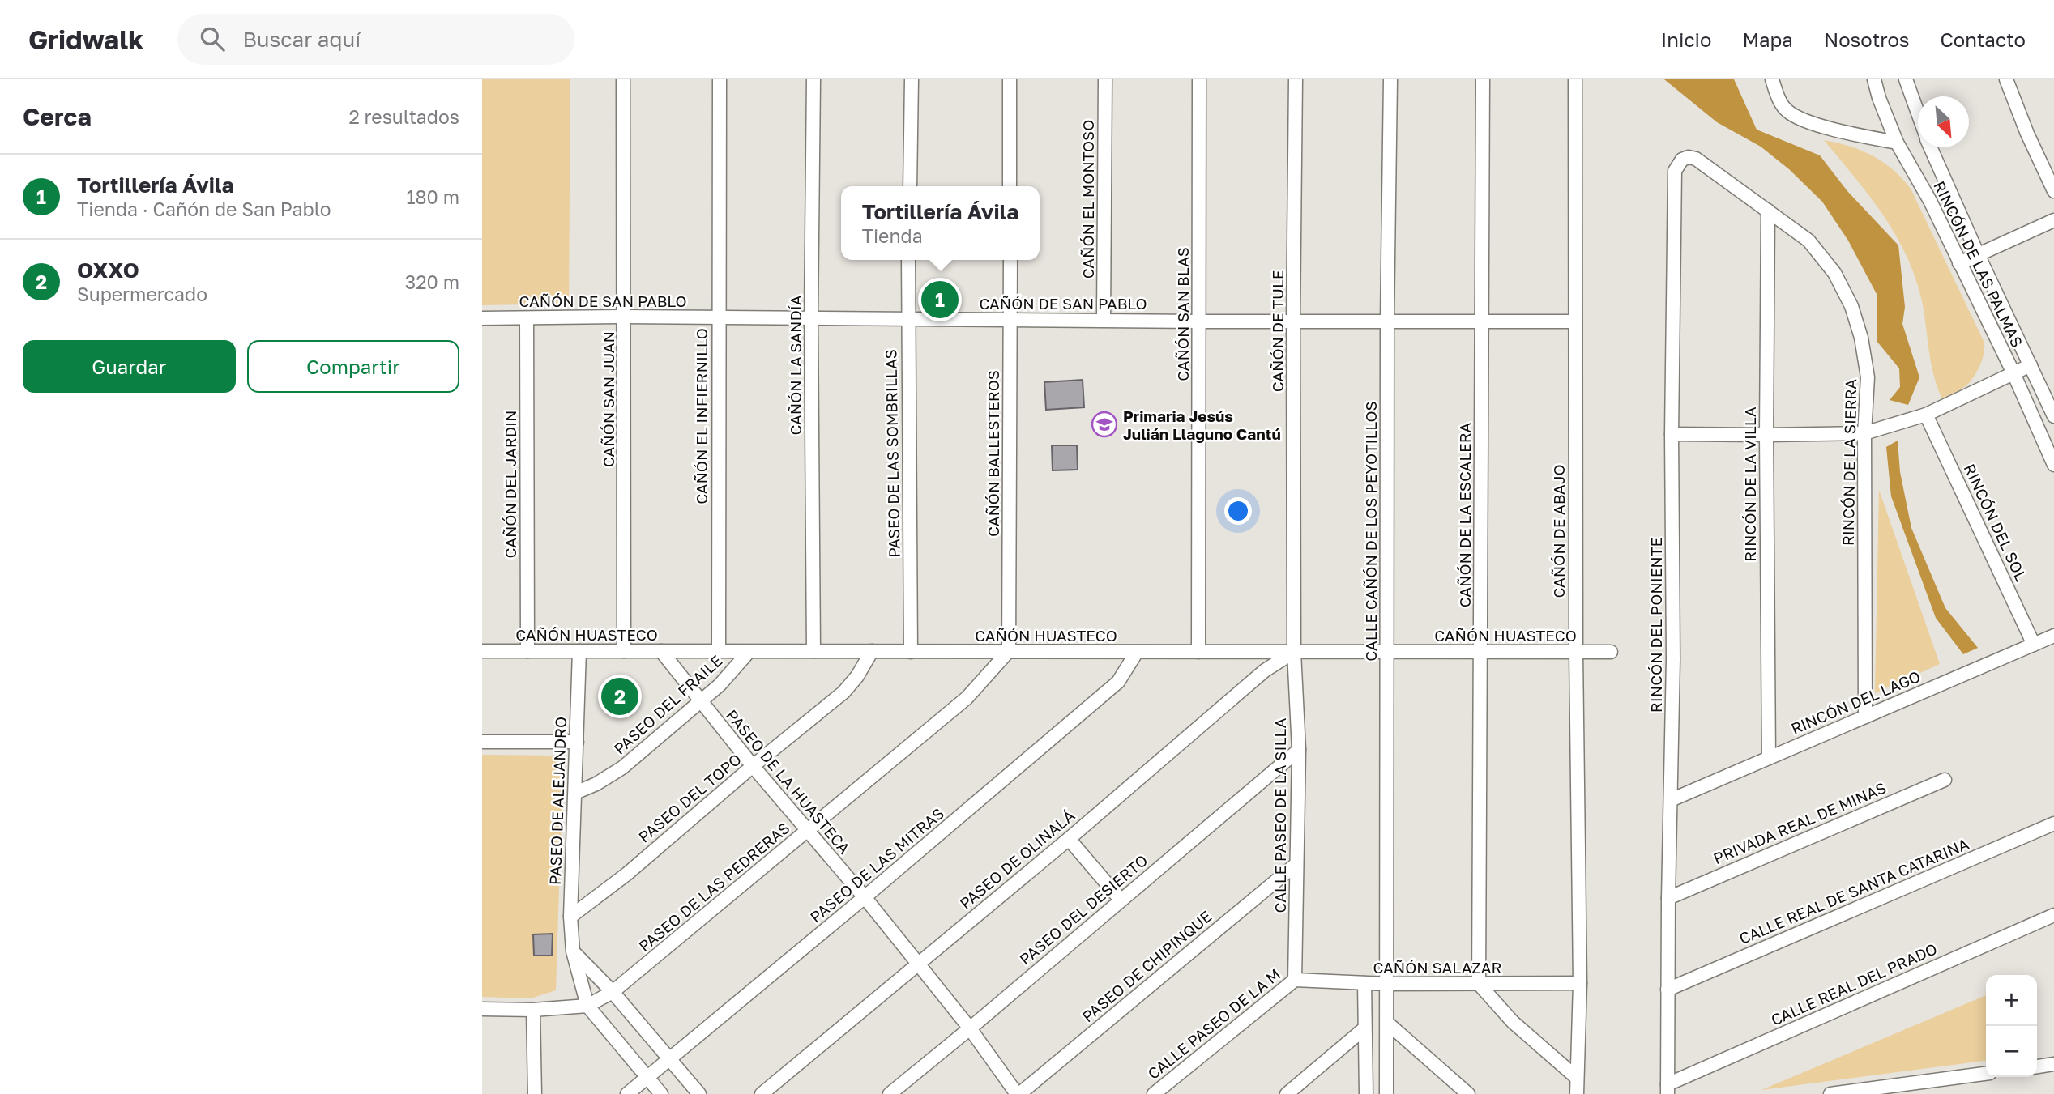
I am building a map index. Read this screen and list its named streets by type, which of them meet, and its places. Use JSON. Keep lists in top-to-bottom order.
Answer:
{
  "streets": {
    "street": [
      "CAÑÓN EL MONTOSO",
      "RINCÓN DE LAS PALMAS",
      "CAÑÓN DE SAN PABLO",
      "CAÑÓN SAN BLAS",
      "CAÑÓN DE TULE",
      "CAÑÓN LA SANDÍA",
      "CAÑÓN SAN JUAN",
      "CAÑÓN EL INFIERNILLO",
      "PASEO DE LAS SOMBRILLAS",
      "CAÑÓN BALLESTEROS",
      "RINCÓN DE LA SIERRA",
      "CAÑÓN DEL JARDIN",
      "RINCÓN DE LA VILLA",
      "CAÑÓN DE LA ESCALERA",
      "RINCÓN DEL SOL",
      "CALLE CAÑÓN DE LOS PEYOTILLOS",
      "CAÑÓN DE ABAJO",
      "RINCÓN DEL PONIENTE",
      "CAÑÓN HUASTECO",
      "RINCÓN DEL LAGO",
      "PASEO DEL FRAILE",
      "PASEO DE LA HUASTECA",
      "PASEO DEL TOPO",
      "PASEO DE ALEJANDRO",
      "CALLE PASEO DE LA SILLA",
      "PRIVADA REAL DE MINAS",
      "PASEO DE OLINALÁ",
      "PASEO DE LAS MITRAS",
      "PASEO DE LAS PEDRERAS",
      "CALLE REAL DE SANTA CATARINA",
      "PASEO DEL DESIERTO",
      "PASEO DE CHIPINQUE",
      "CAÑÓN SALAZAR",
      "CALLE REAL DEL PRADO",
      "CALLE PASEO DE LA M"
    ]
  },
  "crossings": [
    ["CAÑÓN EL MONTOSO", "CAÑÓN DE SAN PABLO"],
    ["CAÑÓN DE SAN PABLO", "CAÑÓN SAN BLAS"],
    ["CAÑÓN DE SAN PABLO", "CAÑÓN DE TULE"],
    ["CAÑÓN DE SAN PABLO", "CAÑÓN LA SANDÍA"],
    ["CAÑÓN DE SAN PABLO", "CAÑÓN SAN JUAN"],
    ["CAÑÓN DE SAN PABLO", "CAÑÓN EL INFIERNILLO"],
    ["CAÑÓN DE SAN PABLO", "PASEO DE LAS SOMBRILLAS"],
    ["CAÑÓN DE SAN PABLO", "CAÑÓN BALLESTEROS"],
    ["CAÑÓN DE SAN PABLO", "CAÑÓN DEL JARDIN"],
    ["CAÑÓN DE SAN PABLO", "CAÑÓN DE LA ESCALERA"],
    ["CAÑÓN DE SAN PABLO", "CALLE CAÑÓN DE LOS PEYOTILLOS"],
    ["CAÑÓN DE SAN PABLO", "CAÑÓN DE ABAJO"],
    ["CAÑÓN SAN BLAS", "CAÑÓN HUASTECO"],
    ["CAÑÓN DE TULE", "CAÑÓN HUASTECO"],
    ["CAÑÓN DE TULE", "CALLE PASEO DE LA SILLA"],
    ["CAÑÓN DE TULE", "PASEO DE OLINALÁ"],
    ["CAÑÓN LA SANDÍA", "CAÑÓN HUASTECO"],
    ["CAÑÓN SAN JUAN", "CAÑÓN HUASTECO"],
    ["CAÑÓN EL INFIERNILLO", "CAÑÓN HUASTECO"],
    ["PASEO DE LAS SOMBRILLAS", "CAÑÓN HUASTECO"],
    ["CAÑÓN BALLESTEROS", "CAÑÓN HUASTECO"],
    ["CAÑÓN BALLESTEROS", "PASEO DE LAS PEDRERAS"],
    ["RINCÓN DE LA SIERRA", "RINCÓN DE LA VILLA"],
    ["RINCÓN DE LA SIERRA", "RINCÓN DEL PONIENTE"],
    ["RINCÓN DE LA SIERRA", "RINCÓN DEL LAGO"],
    ["CAÑÓN DEL JARDIN", "CAÑÓN HUASTECO"],
    ["RINCÓN DE LA VILLA", "RINCÓN DEL LAGO"],
    ["CAÑÓN DE LA ESCALERA", "CAÑÓN HUASTECO"],
    ["CAÑÓN DE LA ESCALERA", "CAÑÓN SALAZAR"],
    ["RINCÓN DEL SOL", "RINCÓN DEL LAGO"],
    ["CALLE CAÑÓN DE LOS PEYOTILLOS", "CAÑÓN HUASTECO"],
    ["CALLE CAÑÓN DE LOS PEYOTILLOS", "CAÑÓN SALAZAR"],
    ["CAÑÓN DE ABAJO", "CAÑÓN HUASTECO"],
    ["CAÑÓN DE ABAJO", "CAÑÓN SALAZAR"],
    ["RINCÓN DEL PONIENTE", "RINCÓN DEL LAGO"],
    ["RINCÓN DEL PONIENTE", "PRIVADA REAL DE MINAS"],
    ["RINCÓN DEL PONIENTE", "CALLE REAL DE SANTA CATARINA"],
    ["RINCÓN DEL PONIENTE", "CALLE REAL DEL PRADO"],
    ["CAÑÓN HUASTECO", "PASEO DEL FRAILE"],
    ["CAÑÓN HUASTECO", "PASEO DE LA HUASTECA"],
    ["CAÑÓN HUASTECO", "PASEO DEL TOPO"],
    ["CAÑÓN HUASTECO", "PASEO DE ALEJANDRO"],
    ["CAÑÓN HUASTECO", "CALLE PASEO DE LA SILLA"],
    ["CAÑÓN HUASTECO", "PASEO DE OLINALÁ"],
    ["CAÑÓN HUASTECO", "PASEO DE LAS MITRAS"],
    ["CAÑÓN HUASTECO", "PASEO DE LAS PEDRERAS"],
    ["PASEO DEL FRAILE", "PASEO DE LA HUASTECA"],
    ["PASEO DEL FRAILE", "PASEO DE ALEJANDRO"],
    ["PASEO DE LA HUASTECA", "PASEO DEL TOPO"],
    ["PASEO DE LA HUASTECA", "PASEO DE OLINALÁ"],
    ["PASEO DE LA HUASTECA", "PASEO DE LAS MITRAS"],
    ["PASEO DE LA HUASTECA", "PASEO DE LAS PEDRERAS"],
    ["PASEO DE LA HUASTECA", "PASEO DEL DESIERTO"],
    ["PASEO DE LA HUASTECA", "PASEO DE CHIPINQUE"],
    ["PASEO DEL TOPO", "PASEO DE ALEJANDRO"],
    ["PASEO DE ALEJANDRO", "PASEO DE LAS MITRAS"],
    ["PASEO DE ALEJANDRO", "PASEO DE LAS PEDRERAS"],
    ["CALLE PASEO DE LA SILLA", "PASEO DE OLINALÁ"],
    ["CALLE PASEO DE LA SILLA", "PASEO DEL DESIERTO"],
    ["CALLE PASEO DE LA SILLA", "PASEO DE CHIPINQUE"],
    ["CALLE PASEO DE LA SILLA", "CAÑÓN SALAZAR"],
    ["CALLE PASEO DE LA SILLA", "CALLE PASEO DE LA M"],
    ["CAÑÓN SALAZAR", "CALLE PASEO DE LA M"]
  ],
  "places": {
    "school or university": ["Primaria Jesús Julián Llaguno Cantú"]
  },
  "north": "bottom right",
  "page": {
    "header": "Gridwalk",
    "search": "Buscar aquí",
    "nav": [
      "Inicio",
      "Mapa",
      "Nosotros",
      "Contacto"
    ],
    "heading": ["Cerca", "2 resultados"],
    "list": [
      {
        "mark": "1",
        "name": "Tortillería Ávila",
        "note": "Tienda · Cañón de San Pablo",
        "value": "180 m"
      },
      {
        "mark": "2",
        "name": "OXXO",
        "note": "Supermercado",
        "value": "320 m"
      }
    ],
    "popup": ["Tortillería Ávila", "Tienda"],
    "pins": ["1", "2"],
    "buttons": ["Guardar", "Compartir"],
    "map_buttons": ["+", "−"]
  }
}
